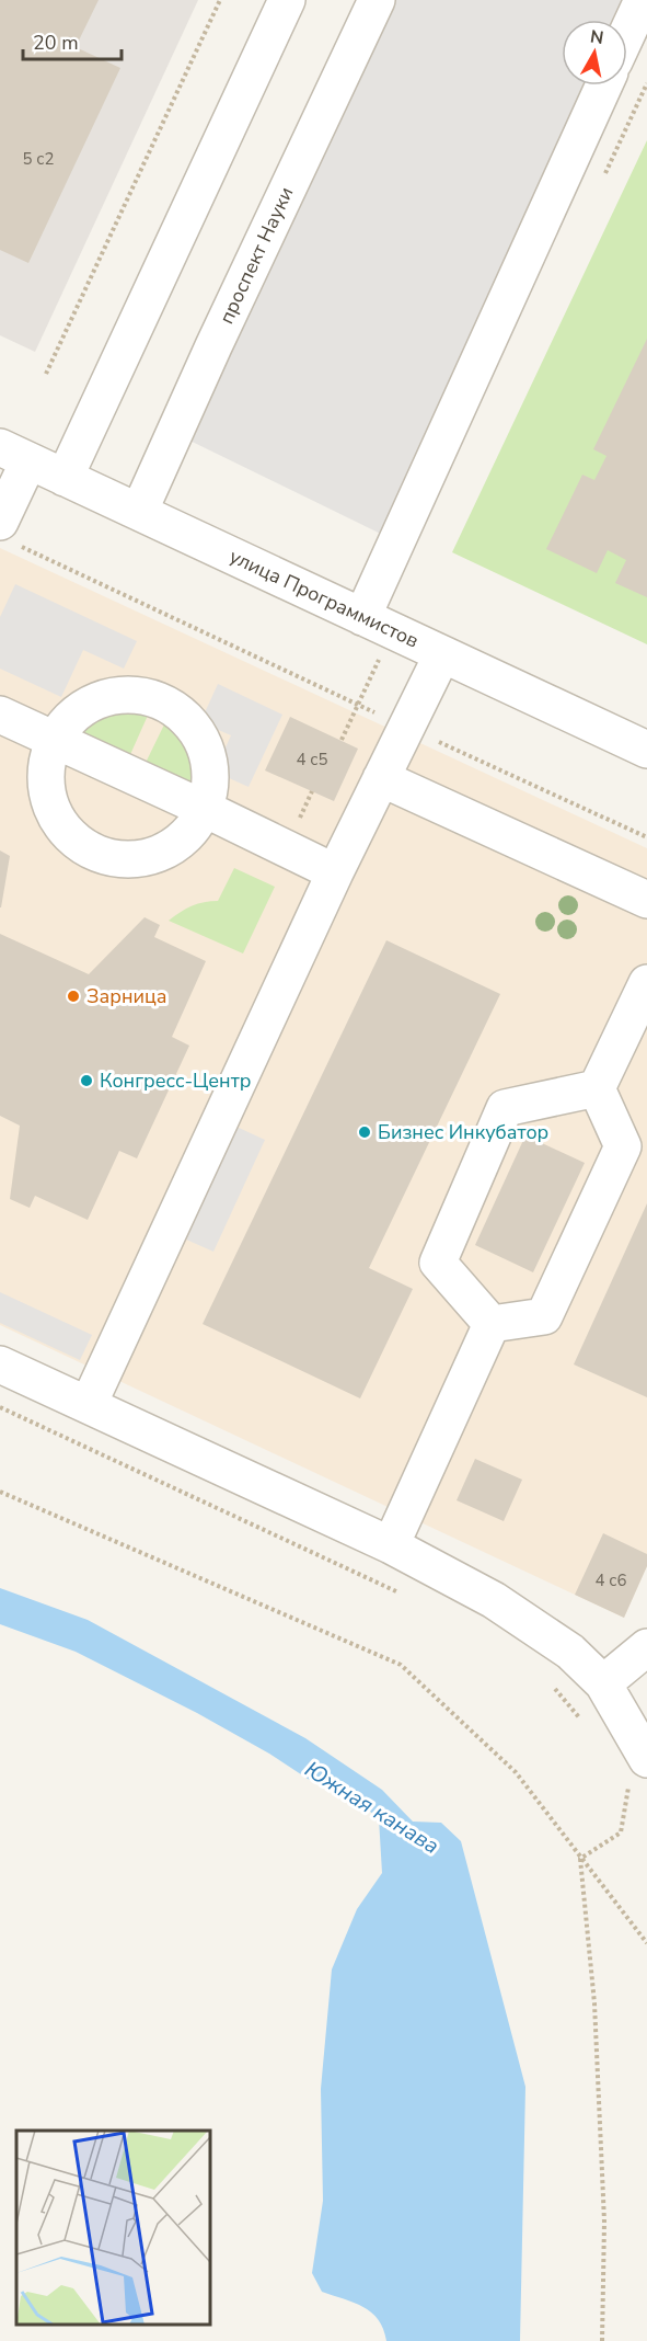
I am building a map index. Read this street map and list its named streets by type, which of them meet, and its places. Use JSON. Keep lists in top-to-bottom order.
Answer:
{
  "streets": {
    "street": ["проспект Науки", "улица Программистов"]
  },
  "crossings": [
    ["проспект Науки", "улица Программистов"]
  ],
  "water": ["Южная канава"],
  "places": ["Зарница", "Конгресс-Центр", "Бизнес Инкубатор"],
  "house_numbers": ["5 с2", "4 с5", "4 с6"],
  "scale_bar": "20 m",
  "north": "top"
}
